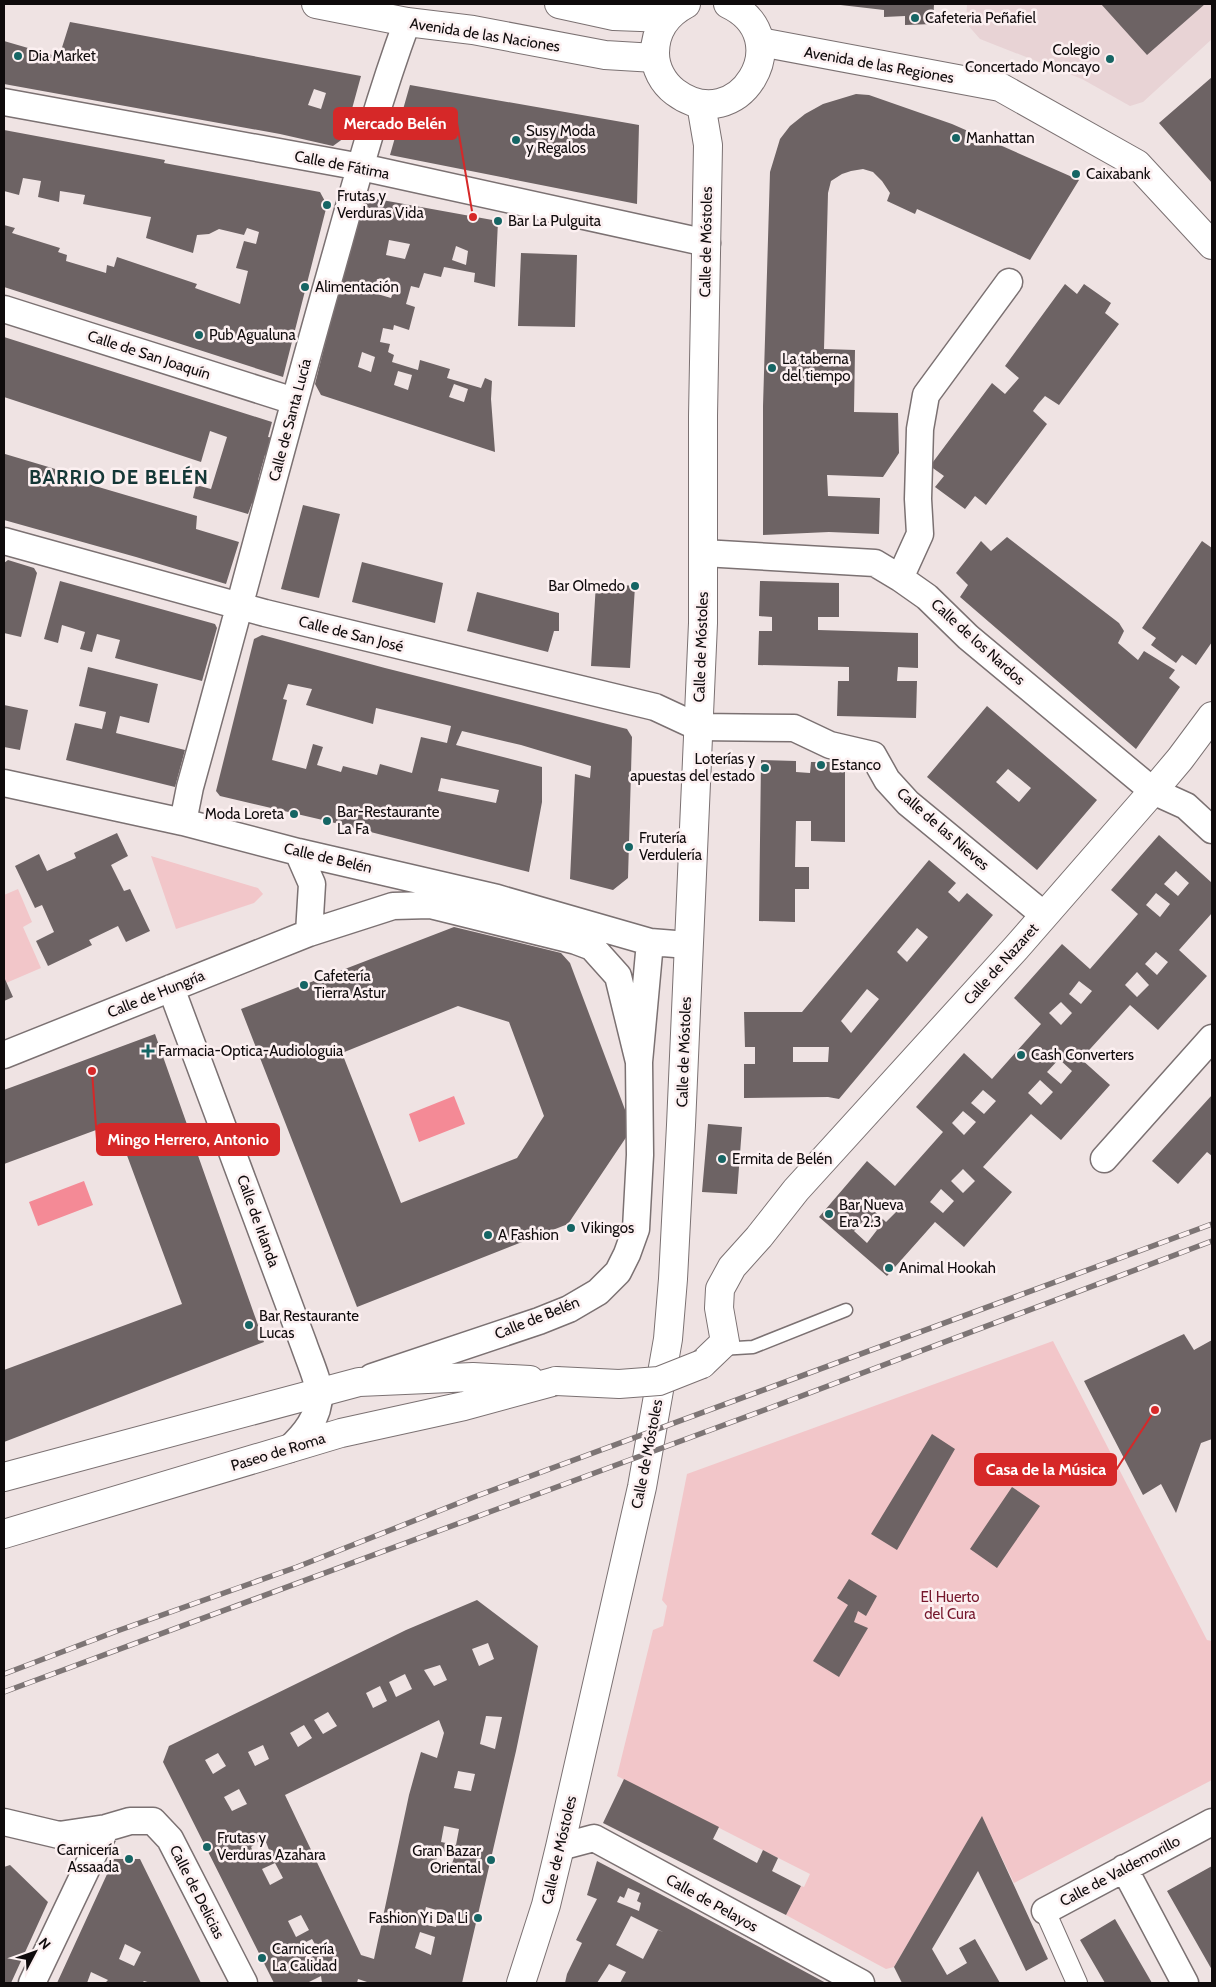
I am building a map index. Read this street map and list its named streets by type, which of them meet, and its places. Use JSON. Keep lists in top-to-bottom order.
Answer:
{
  "streets": {
    "main road": [
      "Avenida de las Naciones",
      "Avenida de las Regiones",
      "Calle de Móstoles",
      "Calle de Nazaret",
      "Paseo de Roma"
    ],
    "street": [
      "Calle de Fátima",
      "Calle de San Joaquín",
      "Calle de Santa Lucía",
      "Calle de San José",
      "Calle de los Nardos",
      "Calle de las Nieves",
      "Calle de Belén",
      "Calle de Hungría",
      "Calle de Irlanda",
      "Calle de Valdemorillo",
      "Calle de Delicias",
      "Calle de Pelayos"
    ]
  },
  "crossings": [
    ["Avenida de las Naciones", "Calle de Santa Lucía"],
    ["Calle de Fátima", "Calle de Móstoles"],
    ["Calle de Fátima", "Calle de Santa Lucía"],
    ["Calle de Móstoles", "Calle de San José"],
    ["Calle de Móstoles", "Calle de los Nardos"],
    ["Calle de Móstoles", "Calle de las Nieves"],
    ["Calle de Móstoles", "Calle de Belén"],
    ["Calle de Móstoles", "Calle de Pelayos"],
    ["Calle de San Joaquín", "Calle de Santa Lucía"],
    ["Calle de Santa Lucía", "Calle de San José"],
    ["Calle de Santa Lucía", "Calle de Belén"],
    ["Calle de San José", "Calle de las Nieves"],
    ["Calle de los Nardos", "Calle de Nazaret"],
    ["Calle de las Nieves", "Calle de Nazaret"],
    ["Calle de Belén", "Calle de Hungría"],
    ["Calle de Belén", "Paseo de Roma"],
    ["Calle de Nazaret", "Paseo de Roma"],
    ["Calle de Hungría", "Calle de Irlanda"],
    ["Calle de Irlanda", "Paseo de Roma"]
  ],
  "districts": ["BARRIO DE BELÉN"],
  "parks": ["El Huerto del Cura"],
  "places": {
    "other": [
      "Cafeteria Peñafiel",
      "Dia Market",
      "Colegio Concertado Moncayo",
      "Manhattan",
      "Susy Moda y Regalos",
      "Caixabank",
      "Frutas y Verduras Vida",
      "Mercado Belén",
      "Bar La Pulguita",
      "Alimentación",
      "Pub Agualuna",
      "La taberna del tiempo",
      "Bar Olmedo",
      "Estanco",
      "Loterías y apuestas del estado",
      "Moda Loreta",
      "Bar-Restaurante La Fa",
      "Frutería Verdulería",
      "Cafetería Tierra Astur",
      "Cash Converters",
      "Mingo Herrero, Antonio",
      "Ermita de Belén",
      "Bar Nueva Era 2.3",
      "Vikingos",
      "A Fashion",
      "Animal Hookah",
      "Bar Restaurante Lucas",
      "Casa de la Música",
      "Frutas y Verduras Azahara",
      "Carnicería Assaada",
      "Gran Bazar Oriental",
      "Fashion Yi Da Li",
      "Carnicería La Calidad"
    ],
    "health": ["Farmacia-Optica-Audiologuia"]
  },
  "north": "top right"
}
